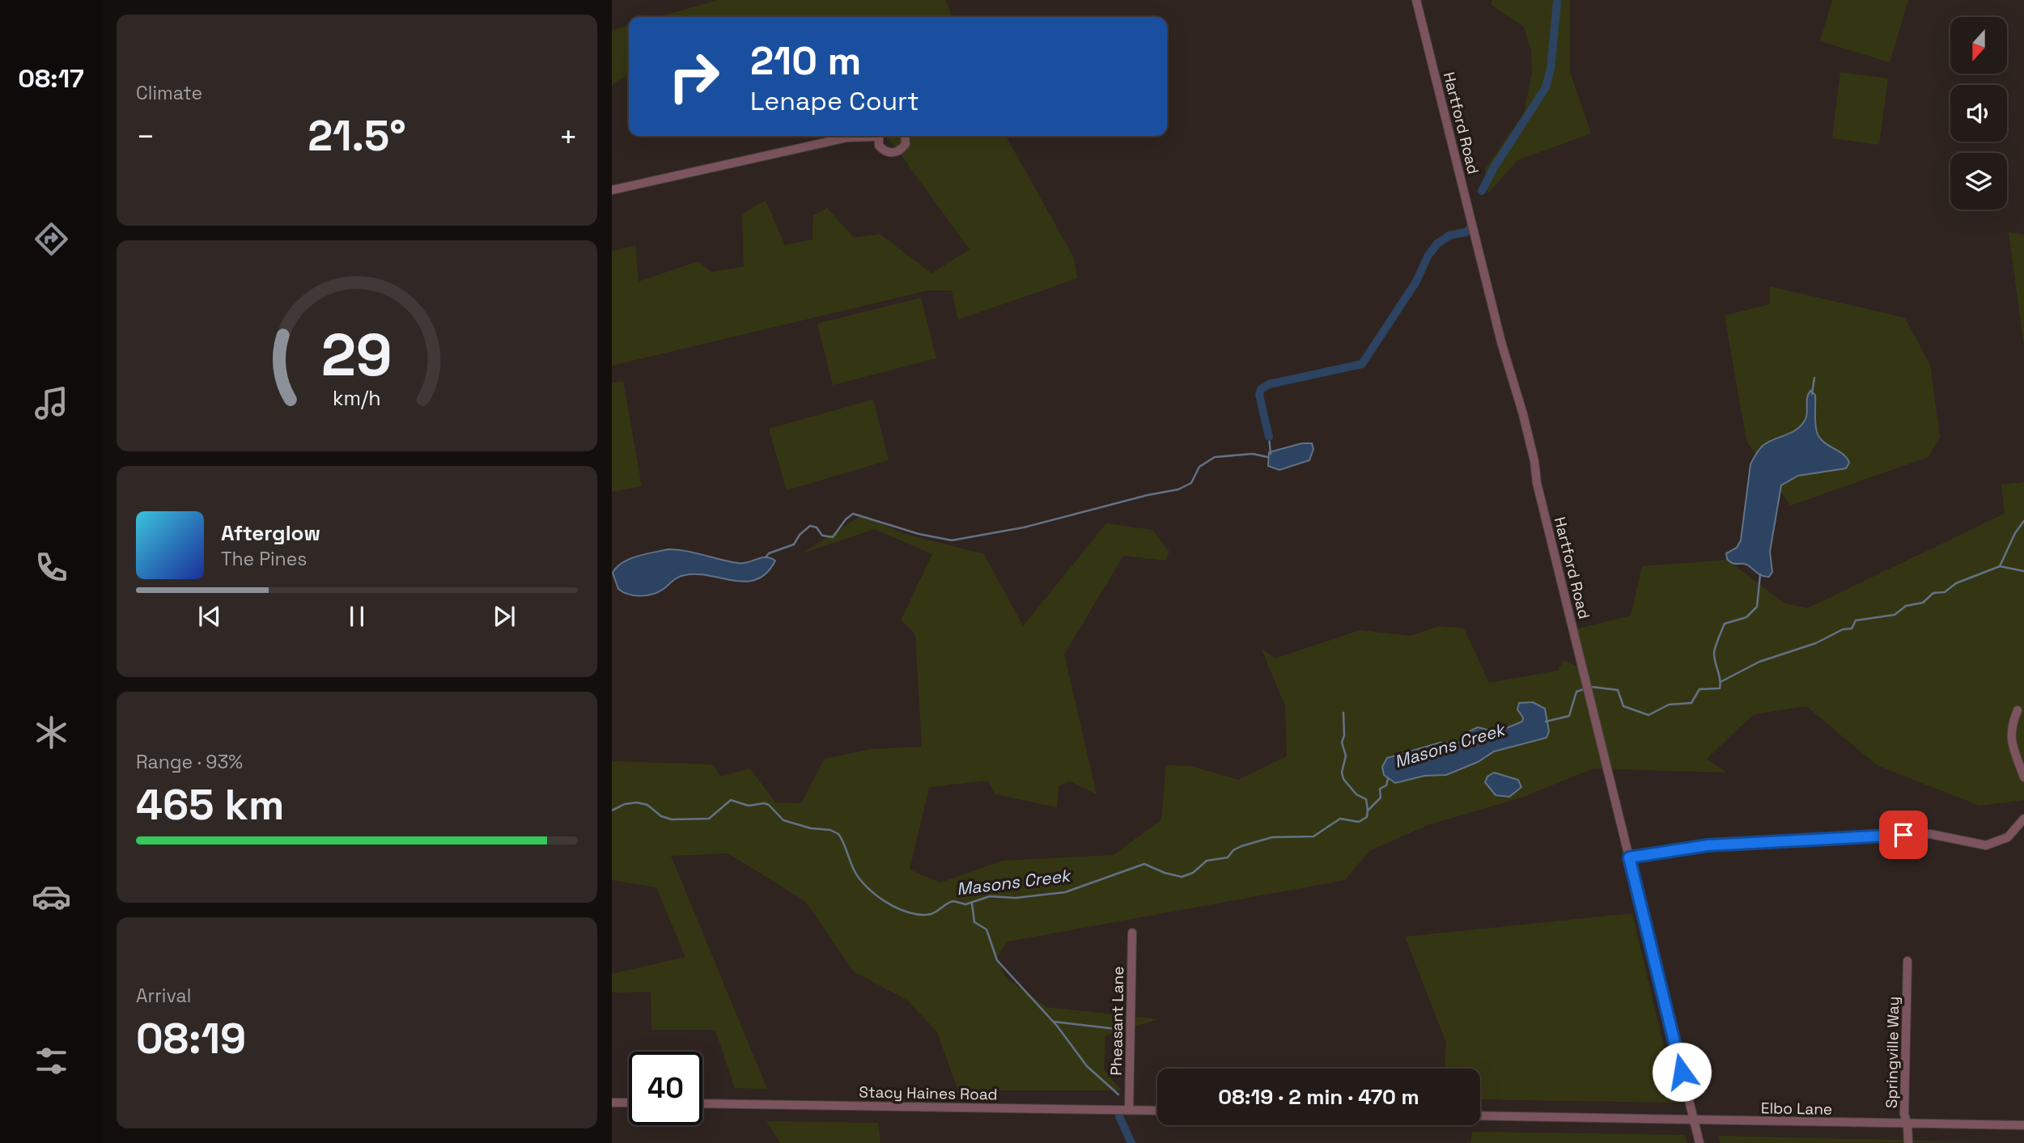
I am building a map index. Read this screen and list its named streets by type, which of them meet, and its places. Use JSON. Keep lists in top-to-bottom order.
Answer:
{
  "streets": {
    "street": [
      "Hartford Road",
      "Pheasant Lane",
      "Springville Way",
      "Stacy Haines Road",
      "Elbo Lane"
    ]
  },
  "crossings": [
    ["Hartford Road", "Elbo Lane"],
    ["Pheasant Lane", "Stacy Haines Road"],
    ["Springville Way", "Elbo Lane"]
  ],
  "water": ["Masons Creek"],
  "north": "bottom",
  "page": {
    "tabs": "08:17",
    "tile": [
      "Climate",
      ["Range · 93%", "465 km"],
      ["Arrival", "08:19"]
    ],
    "turn": ["210 m", "Lenape Court"],
    "heat": ["−", "21.5°", "+"],
    "song": ["Afterglow", "The Pines"],
    "limit": "40",
    "trip": "08:19 · 2 min · 470 m",
    "gauge": ["29", "km/h"]
  }
}
